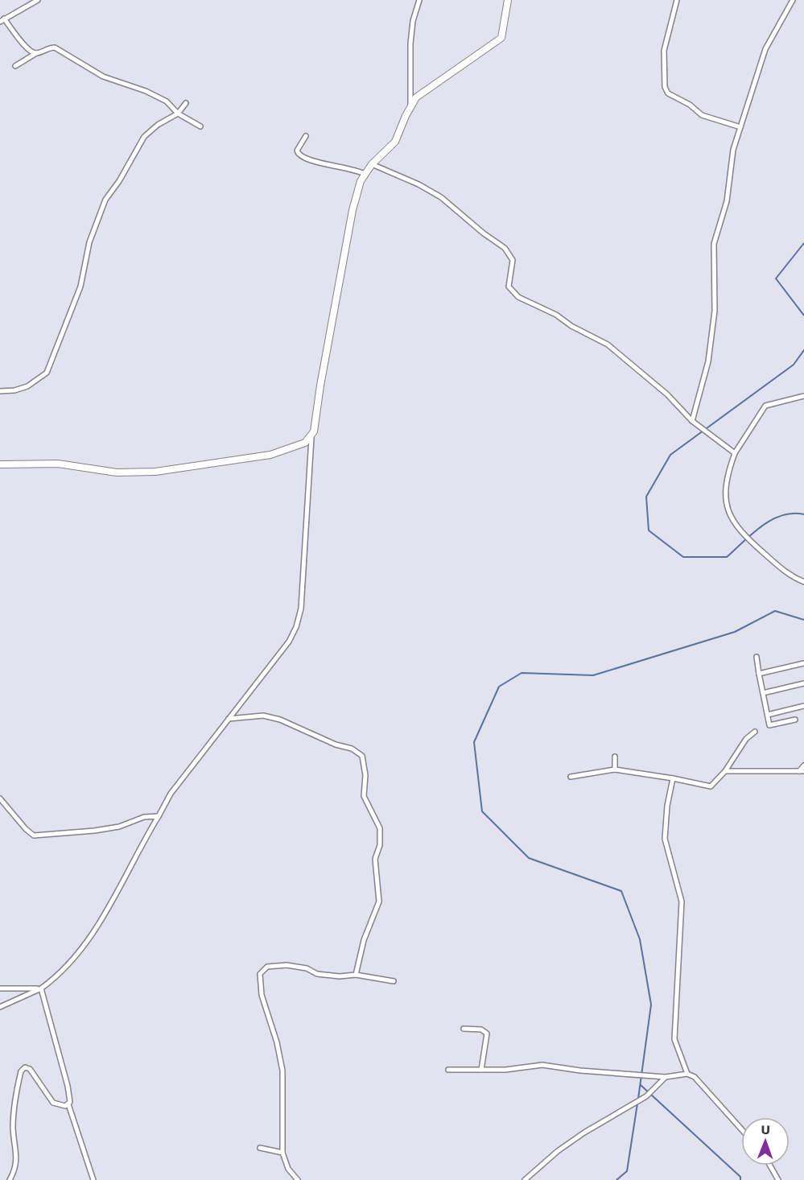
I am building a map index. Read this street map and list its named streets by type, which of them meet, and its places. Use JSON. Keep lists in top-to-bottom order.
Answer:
{
  "north": "top"
}
